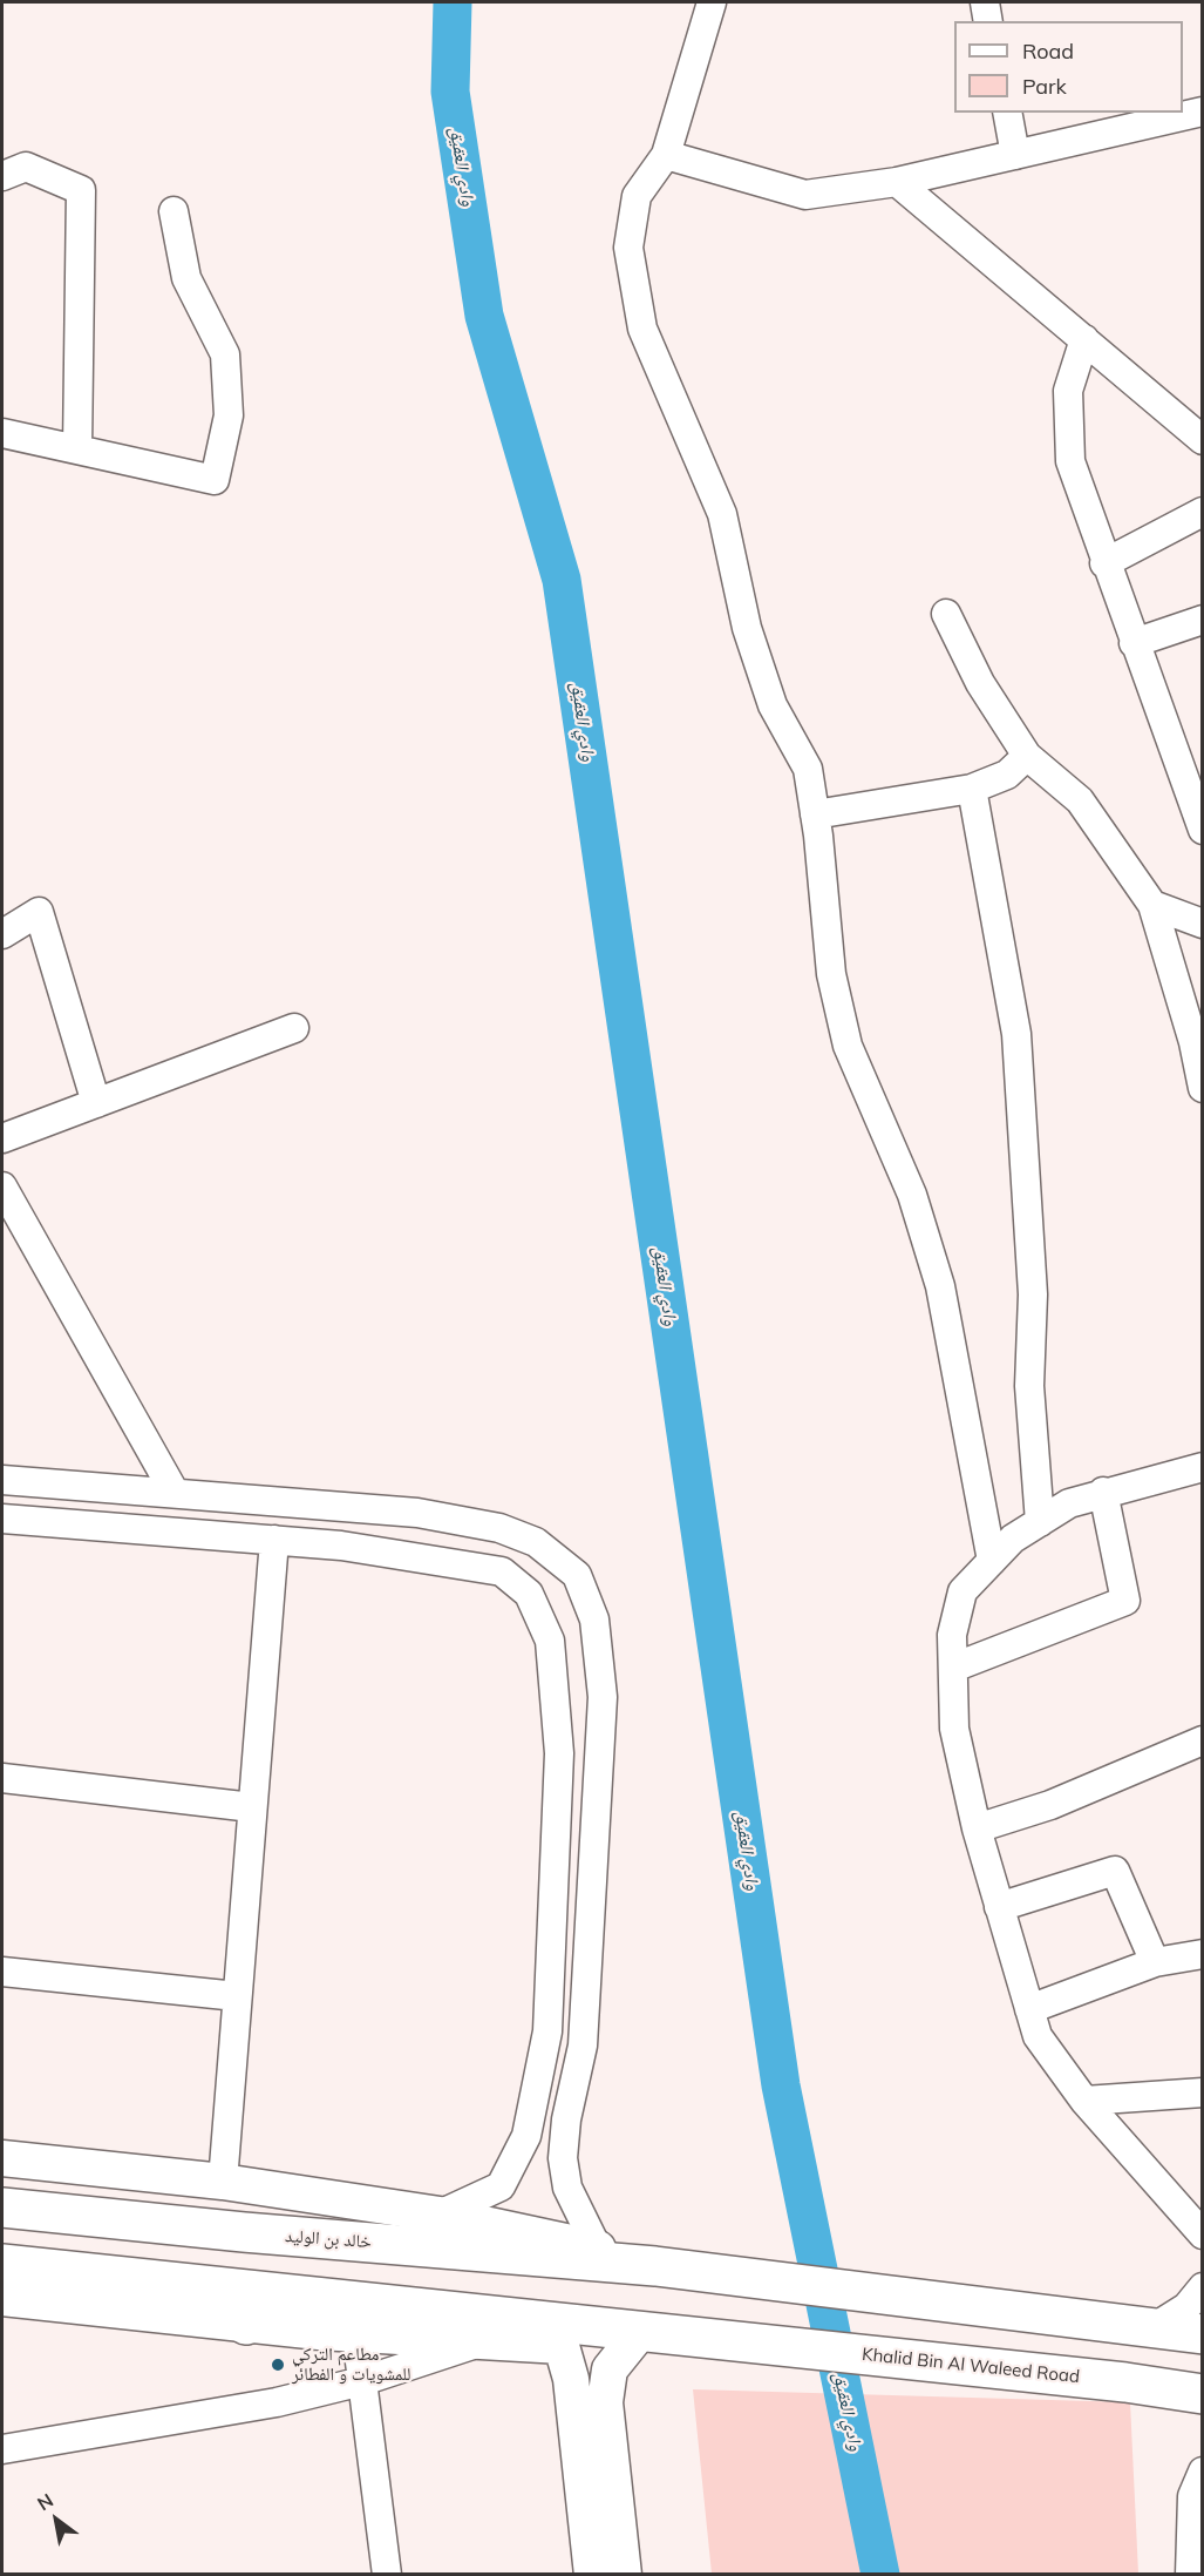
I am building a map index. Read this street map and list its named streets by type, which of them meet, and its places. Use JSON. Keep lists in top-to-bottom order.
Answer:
{
  "streets": {
    "highway": ["خالد بن الوليد", "Khalid Bin Al Waleed Road"]
  },
  "water": ["وادي العقيق"],
  "places": ["مطاعم التركي للمشويات و الفطائر"],
  "legend": ["Road", "Park"],
  "north": "top left"
}
